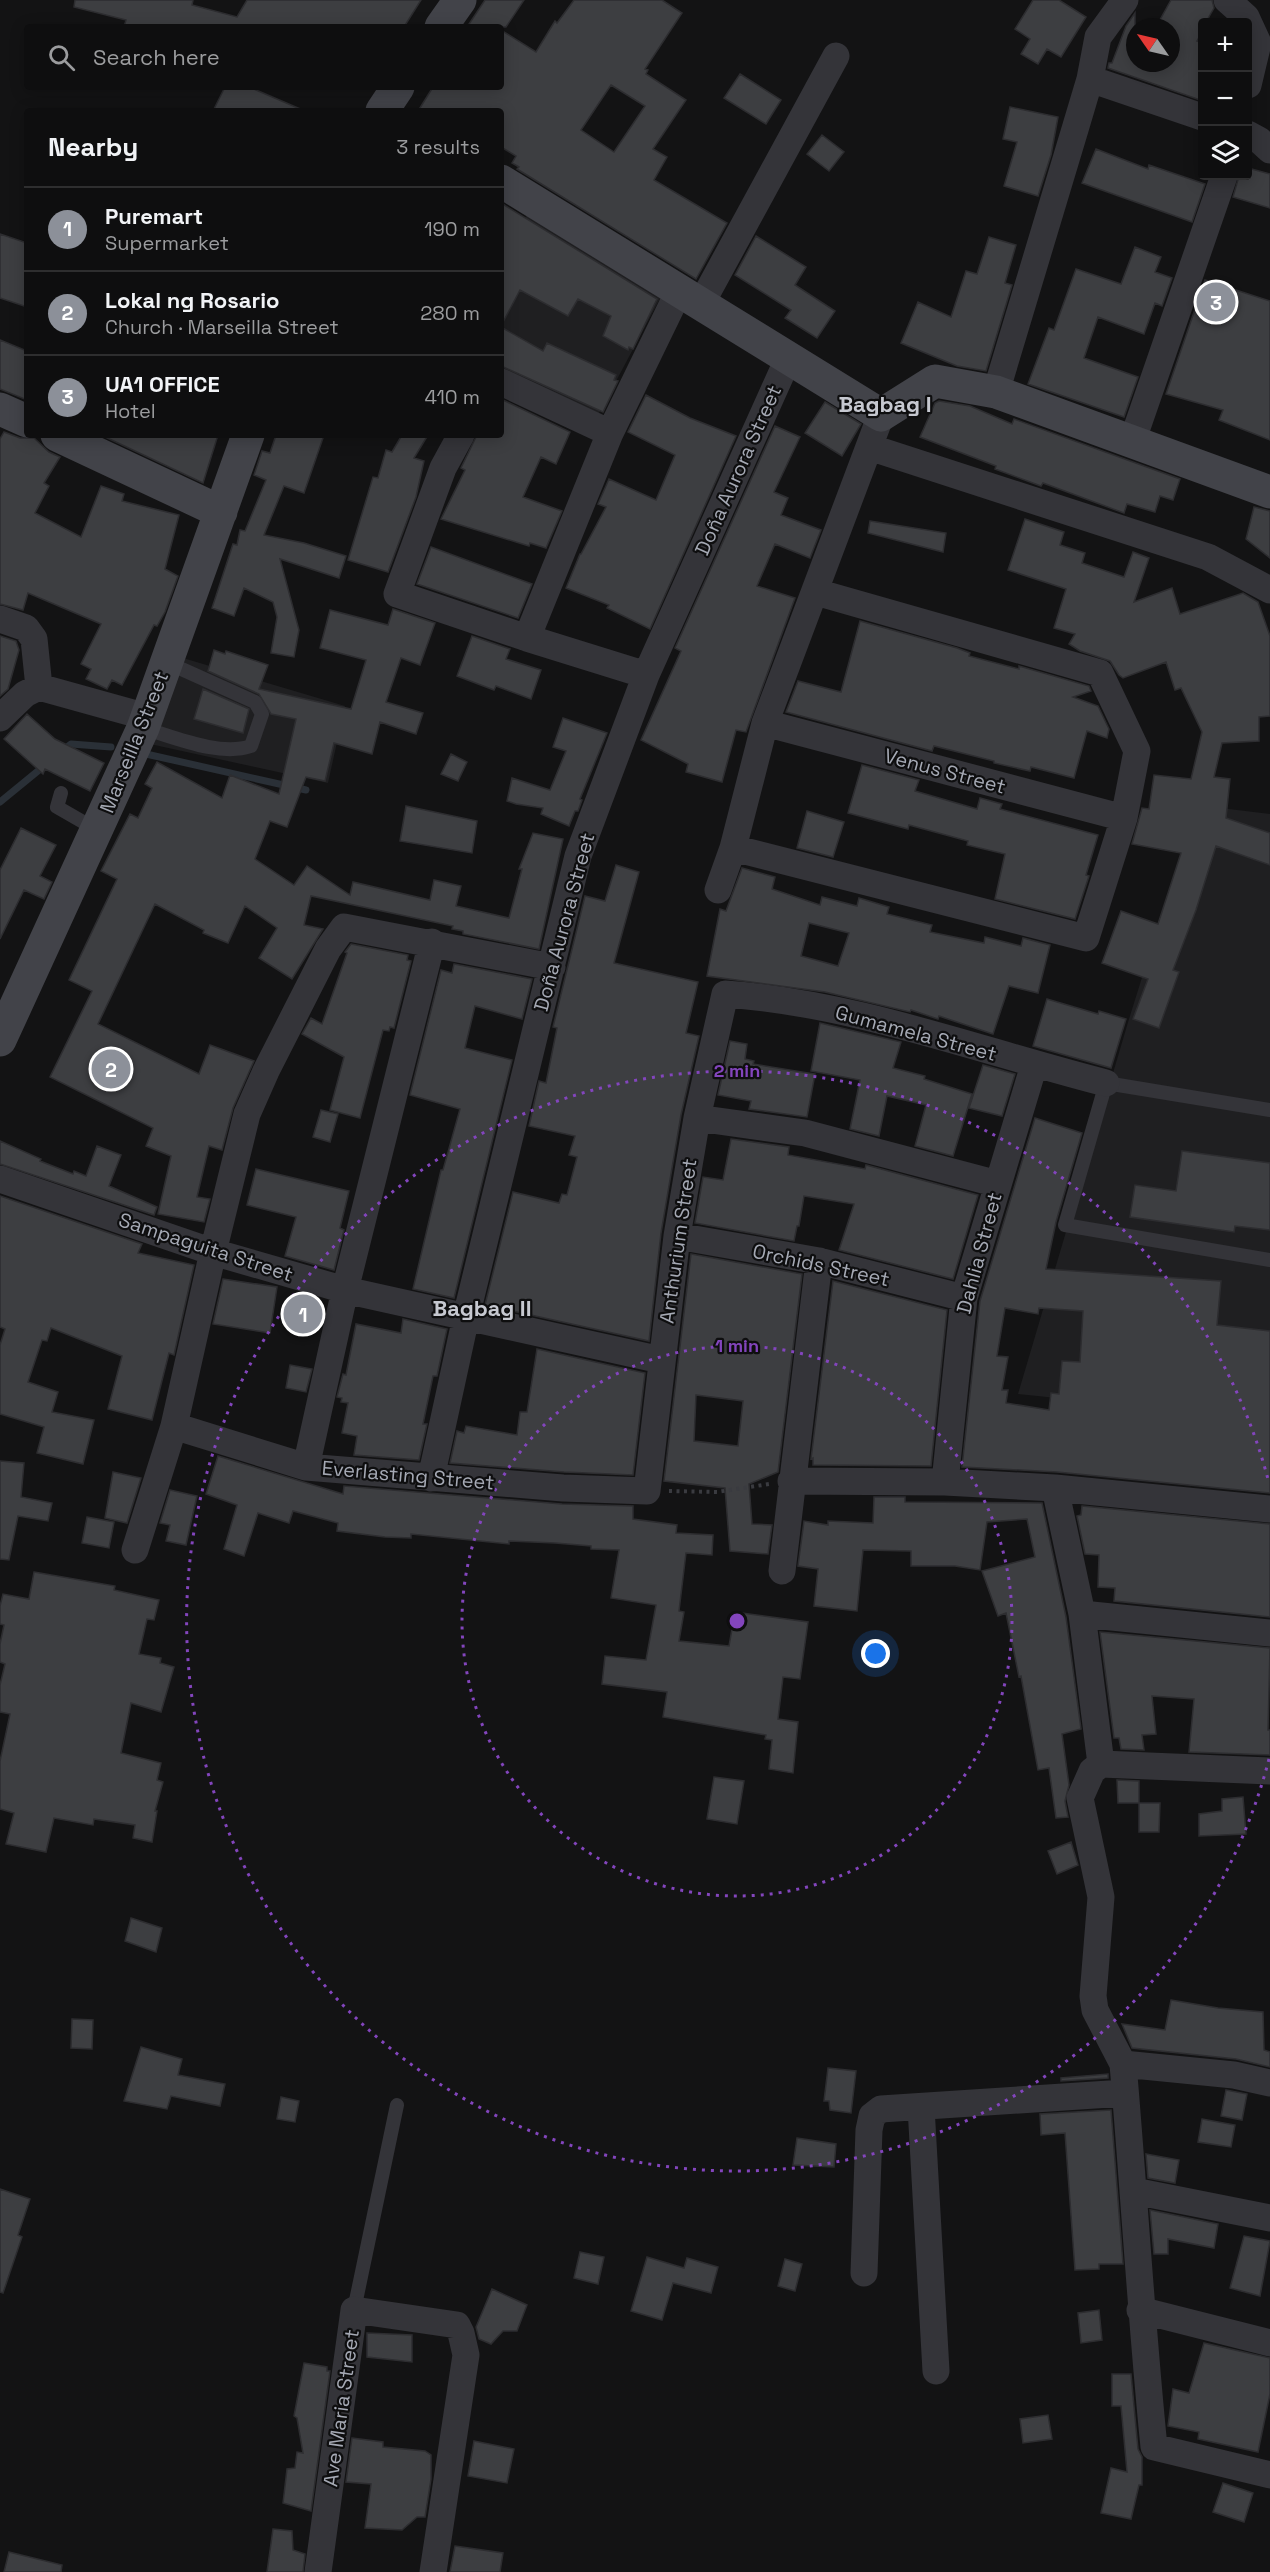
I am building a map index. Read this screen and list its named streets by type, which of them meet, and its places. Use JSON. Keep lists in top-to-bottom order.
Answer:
{
  "streets": {
    "street": [
      "Doña Aurora Street",
      "Marseilla Street",
      "Venus Street",
      "Gumamela Street",
      "Anthurium Street",
      "Sampaguita Street",
      "Dahlia Street",
      "Orchids Street",
      "Everlasting Street",
      "Ave Maria Street"
    ]
  },
  "crossings": [
    ["Doña Aurora Street", "Sampaguita Street"],
    ["Doña Aurora Street", "Everlasting Street"],
    ["Gumamela Street", "Anthurium Street"],
    ["Gumamela Street", "Dahlia Street"],
    ["Anthurium Street", "Sampaguita Street"],
    ["Anthurium Street", "Orchids Street"],
    ["Anthurium Street", "Everlasting Street"],
    ["Dahlia Street", "Orchids Street"]
  ],
  "districts": ["Bagbag I", "Bagbag II"],
  "north": "top left",
  "page": {
    "map_buttons": ["+", "−"],
    "search": "Search here",
    "heading": ["Nearby", "3 results"],
    "list": [
      {
        "mark": "1",
        "name": "Puremart",
        "note": "Supermarket",
        "value": "190 m"
      },
      {
        "mark": "2",
        "name": "Lokal ng Rosario",
        "note": "Church · Marseilla Street",
        "value": "280 m"
      },
      {
        "mark": "3",
        "name": "UA1 OFFICE",
        "note": "Hotel",
        "value": "410 m"
      }
    ],
    "pins": ["3", "2", "1"]
  },
  "rings": ["2 min", "1 min"]
}
